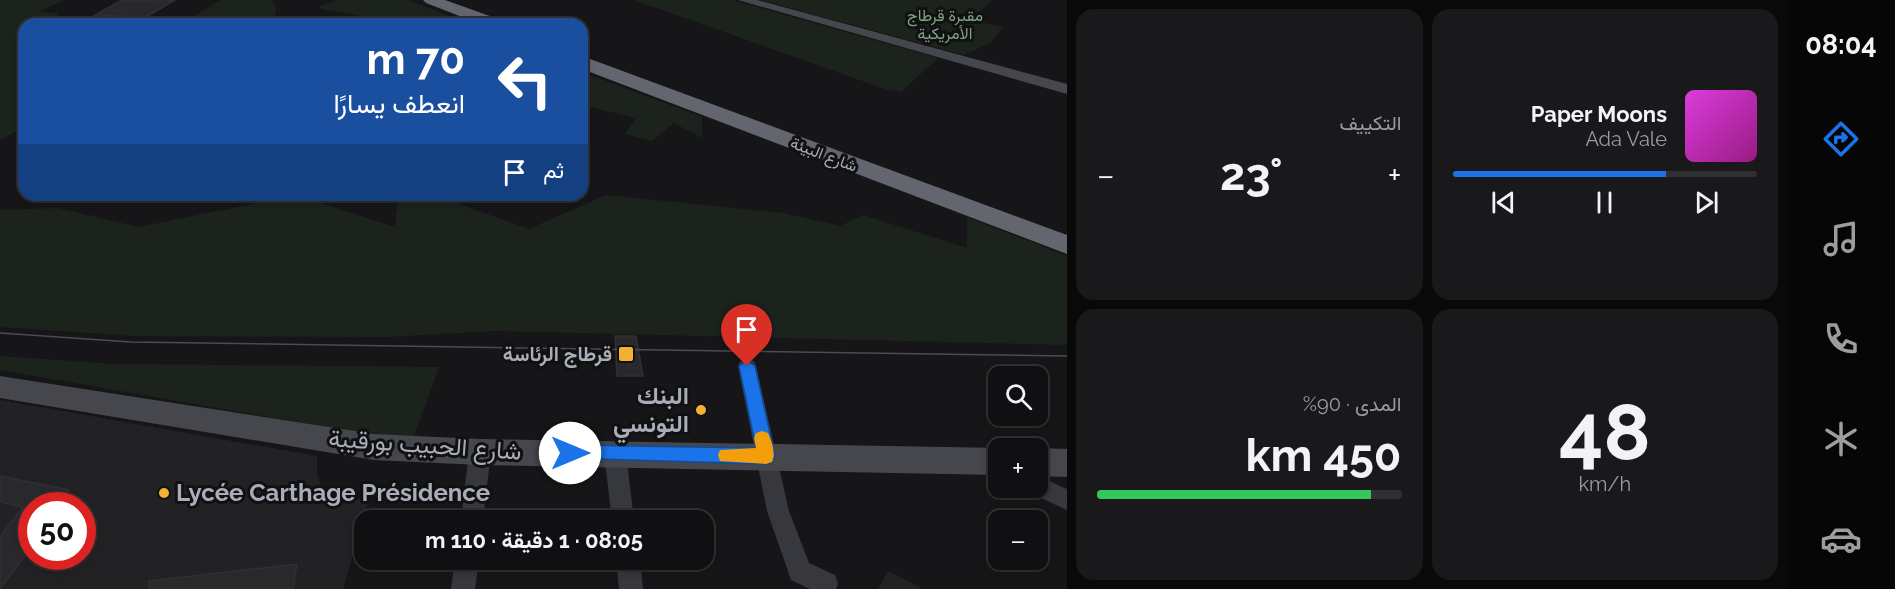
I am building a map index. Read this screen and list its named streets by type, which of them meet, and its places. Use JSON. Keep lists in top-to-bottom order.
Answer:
{
  "streets": {
    "highway": ["شارع البيئة"],
    "main road": ["شارع الحبيب بورقيبة"]
  },
  "parks": ["مقبرة قرطاج الأمريكية"],
  "places": {
    "transit": ["قرطاج الرئاسة"],
    "other": ["البنك التونسي", "Lycée Carthage Présidence"]
  },
  "page": {
    "tabs": "08:04",
    "tile": [
      "التكييف",
      ["48", "km/h"],
      ["المدى · 90%", "450 km"]
    ],
    "turn": ["70 m", "انعطف يسارًا"],
    "song": ["Paper Moons", "Ada Vale"],
    "then": "ثم",
    "heat": ["−", "23°", "+"],
    "map_buttons": ["+", "−"],
    "limit": "50",
    "trip": "08:05 · 1 دقيقة · 110 m"
  }
}
